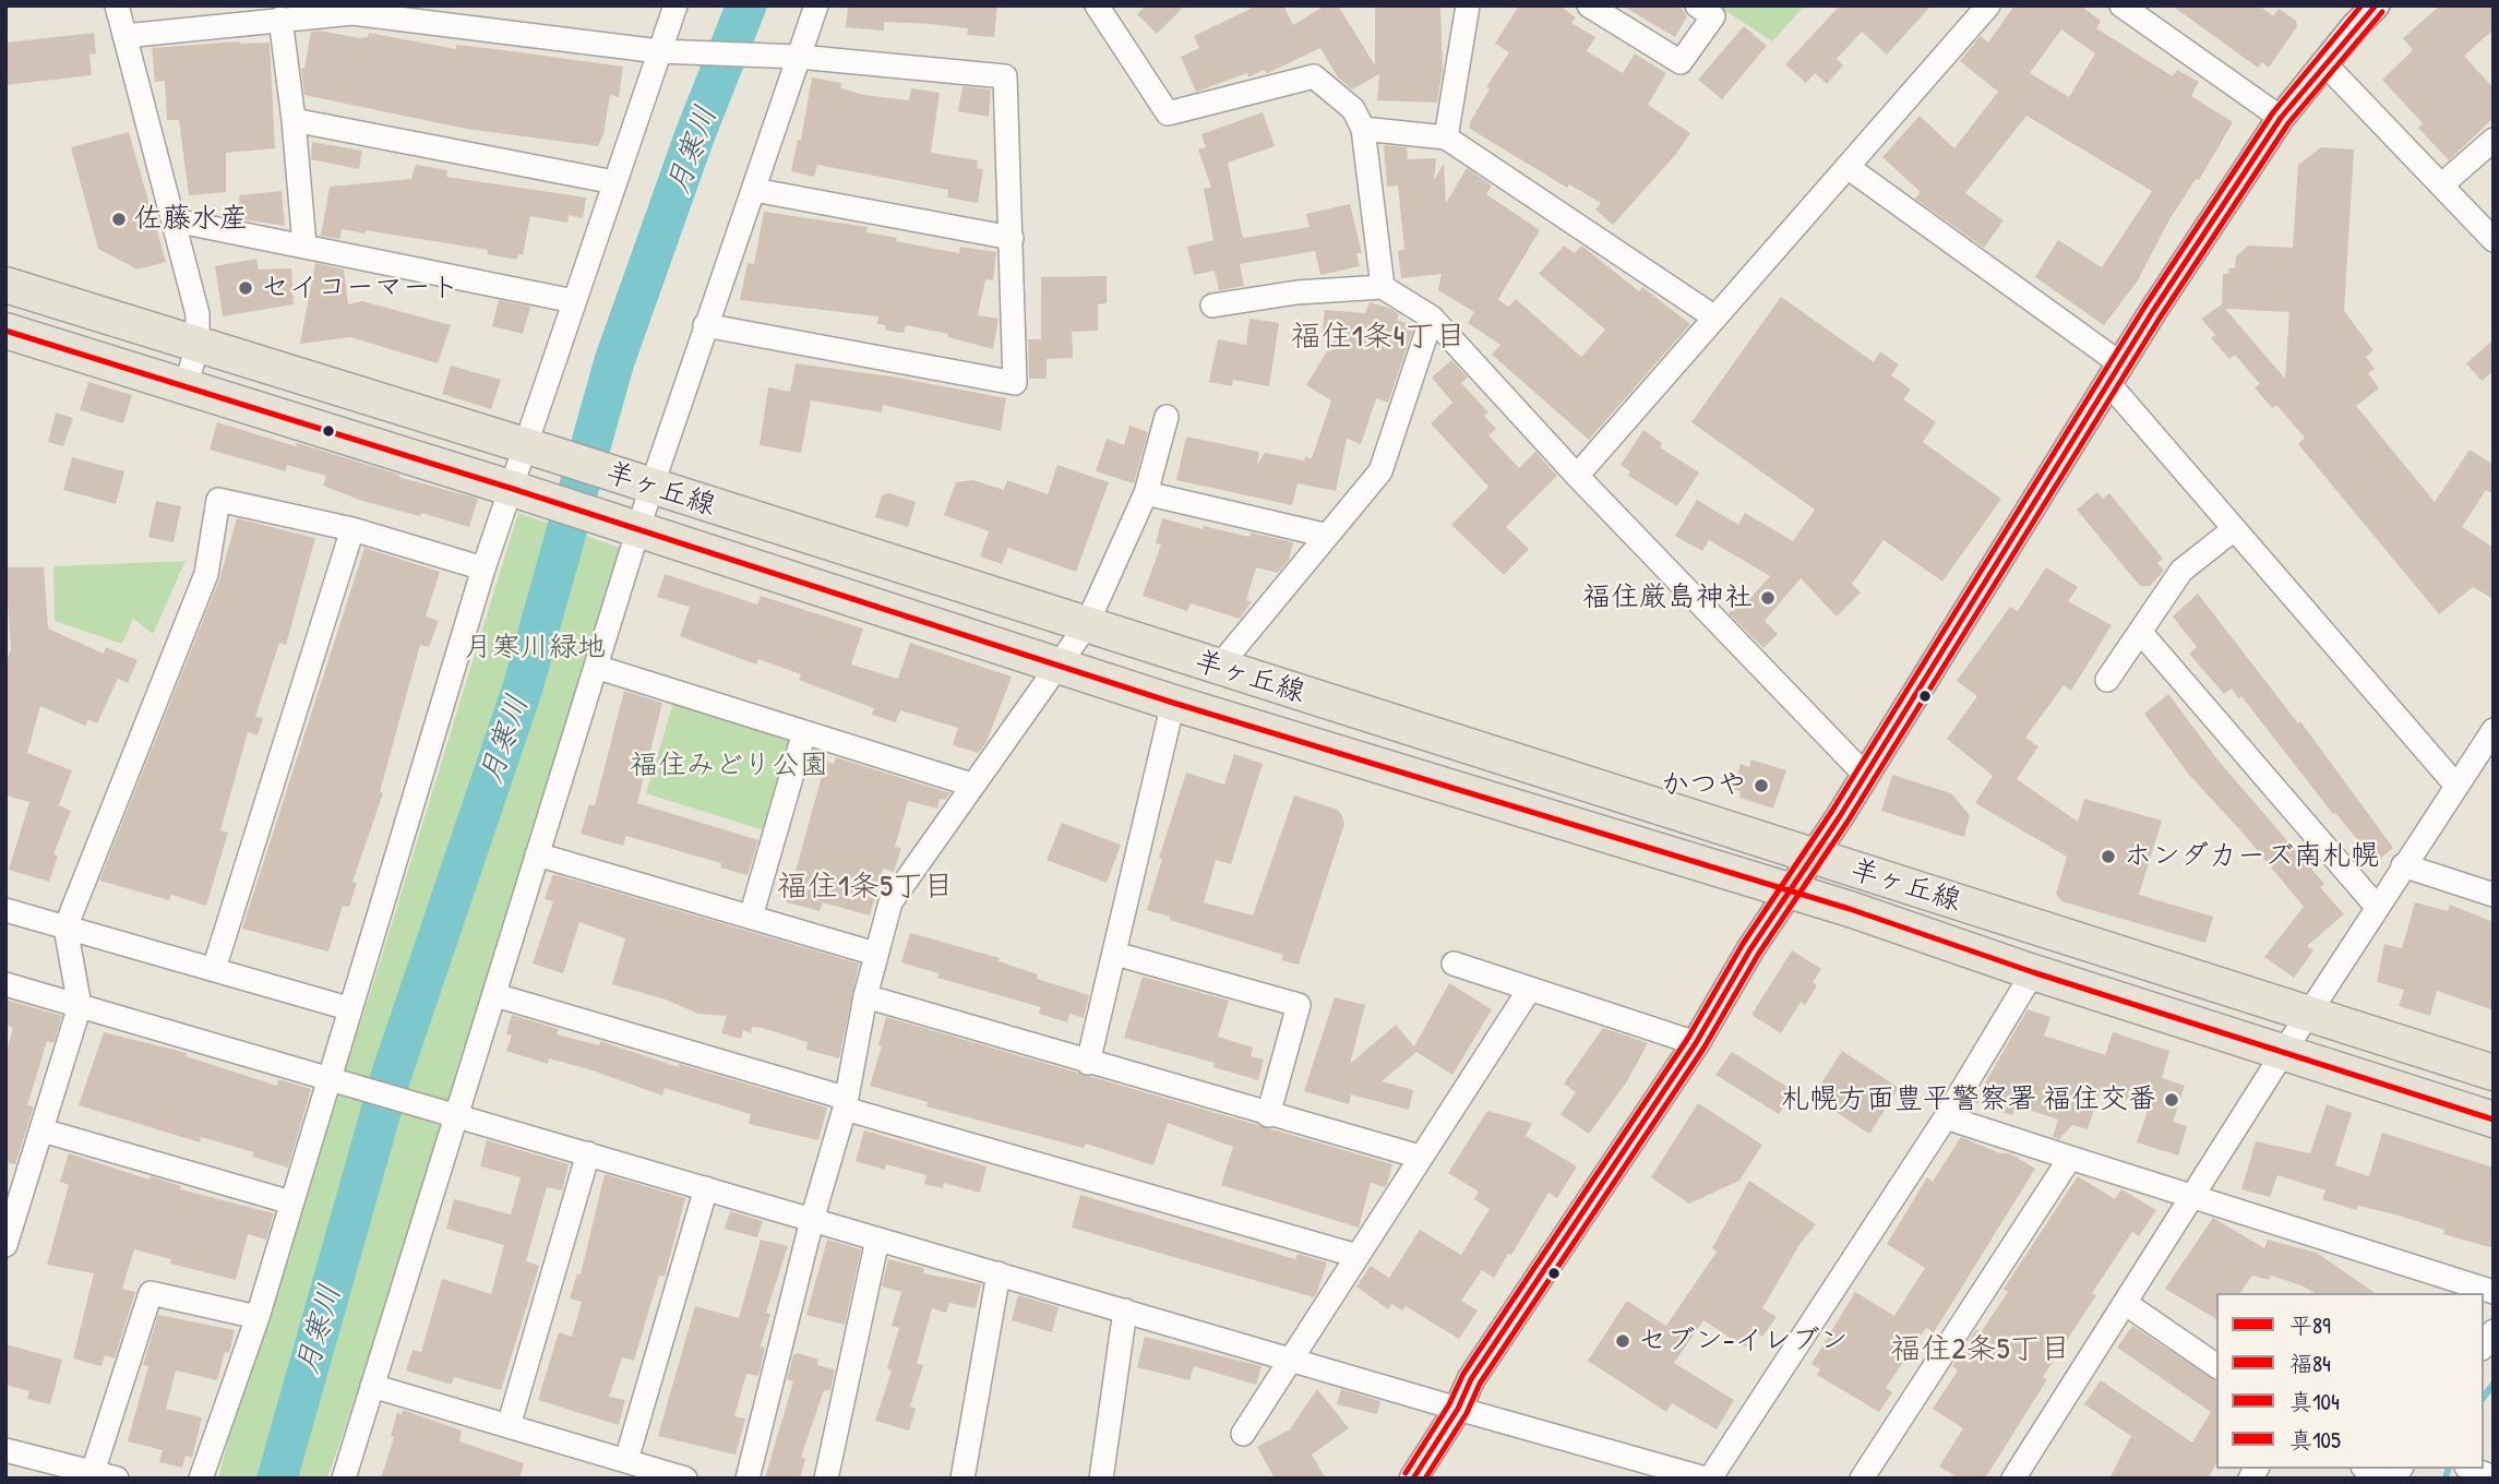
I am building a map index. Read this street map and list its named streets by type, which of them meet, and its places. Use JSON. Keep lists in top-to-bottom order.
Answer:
{
  "streets": {
    "main road": ["羊ヶ丘線"]
  },
  "districts": ["福住1条4丁目", "福住1条5丁目", "福住2条5丁目"],
  "water": ["月寒川"],
  "parks": ["月寒川緑地", "福住みどり公園"],
  "places": [
    "佐藤水産",
    "セイコーマート",
    "福住厳島神社",
    "かつや",
    "ホンダカーズ南札幌",
    "札幌方面豊平警察署 福住交番",
    "セブン-イレブン"
  ],
  "lines": [
    "transit line 福84",
    "transit line 真105",
    "transit line 真104",
    "transit line 平89"
  ],
  "legend": [
    "平89",
    "福84",
    "真104",
    "真105"
  ]
}
